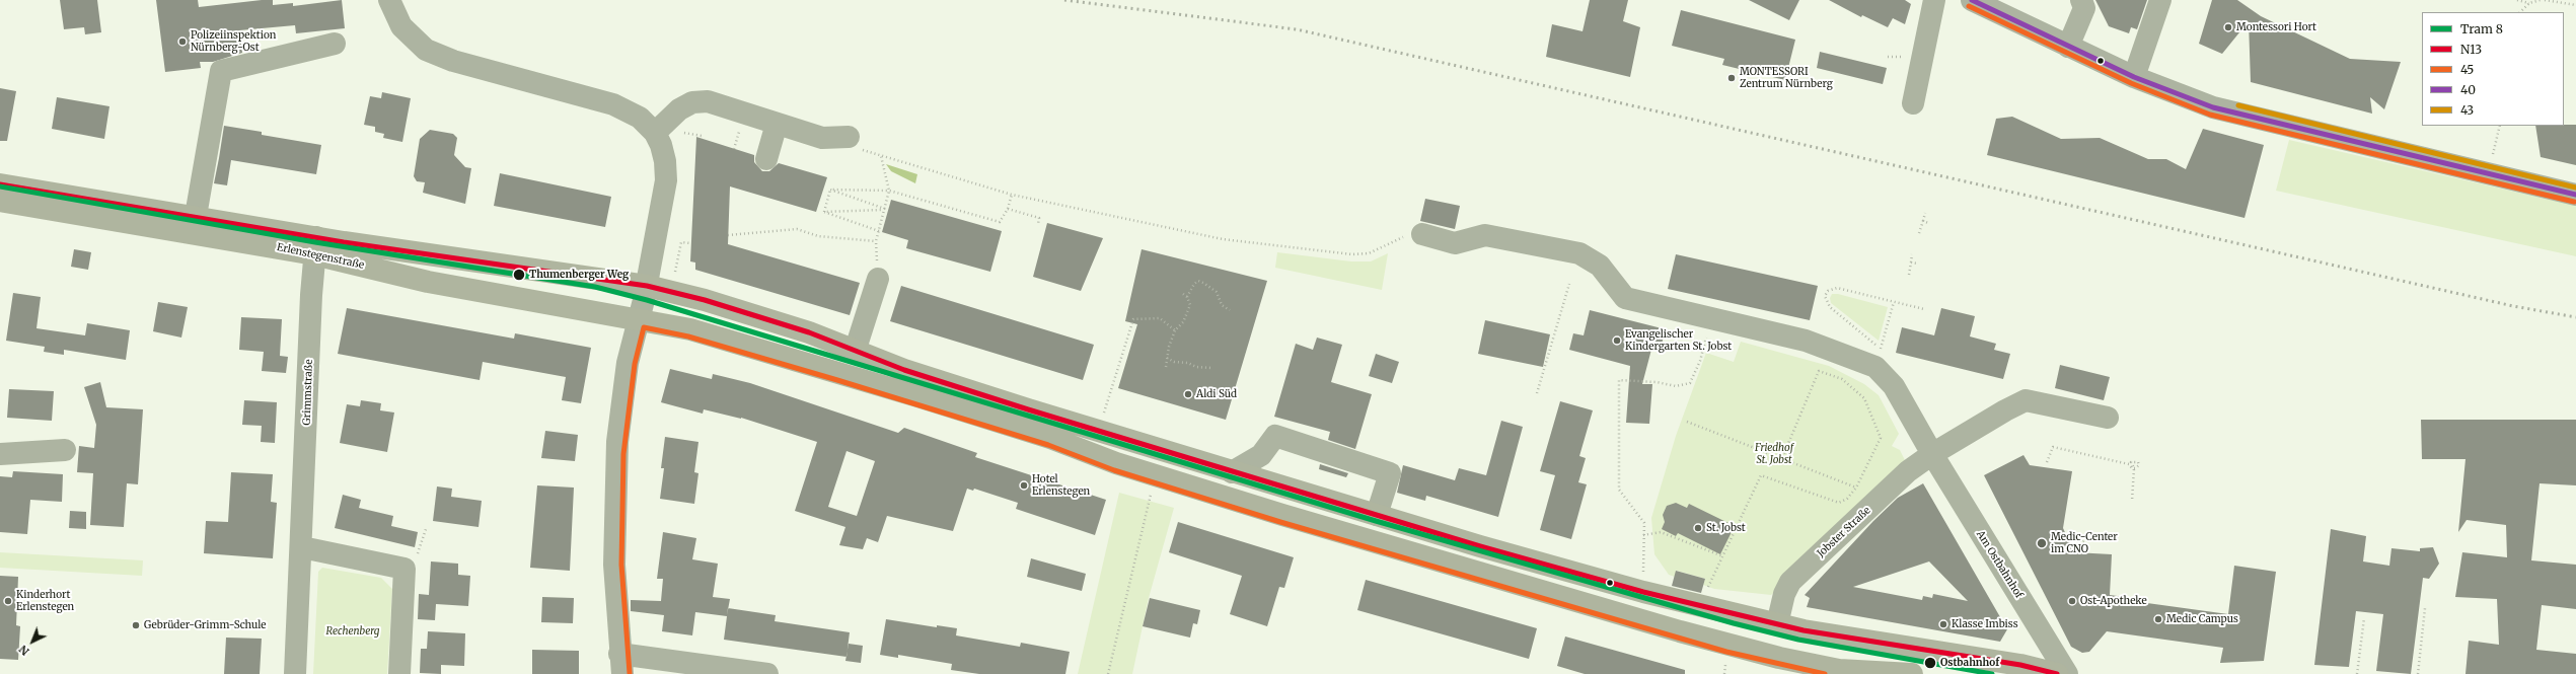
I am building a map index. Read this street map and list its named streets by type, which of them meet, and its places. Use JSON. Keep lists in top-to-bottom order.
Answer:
{
  "streets": {
    "main road": ["Erlenstegenstraße"],
    "street": ["Grimmstraße", "Jobster Straße", "Am Ostbahnhof"]
  },
  "crossings": [
    ["Erlenstegenstraße", "Grimmstraße"],
    ["Erlenstegenstraße", "Jobster Straße"],
    ["Jobster Straße", "Am Ostbahnhof"]
  ],
  "parks": ["Friedhof St. Jobst", "Rechenberg"],
  "places": [
    "Montessori Hort",
    "Polizeiinspektion Nürnberg-Ost",
    "MONTESSORI Zentrum Nürnberg",
    "Thumenberger Weg",
    "Evangelischer Kindergarten St. Jobst",
    "Aldi Süd",
    "Hotel Erlenstegen",
    "St. Jobst",
    "Medic-Center im CNO",
    "Kinderhort Erlenstegen",
    "Ost-Apotheke",
    "Medic Campus",
    "Klasse Imbiss",
    "Gebrüder-Grimm-Schule",
    "Ostbahnhof"
  ],
  "lines": [
    "transit line 40",
    "transit line 45",
    "transit line 43",
    "transit line N13",
    "tram line 8"
  ],
  "legend": [
    "Tram 8",
    "N13",
    "45",
    "40",
    "43"
  ],
  "north": "bottom left"
}
